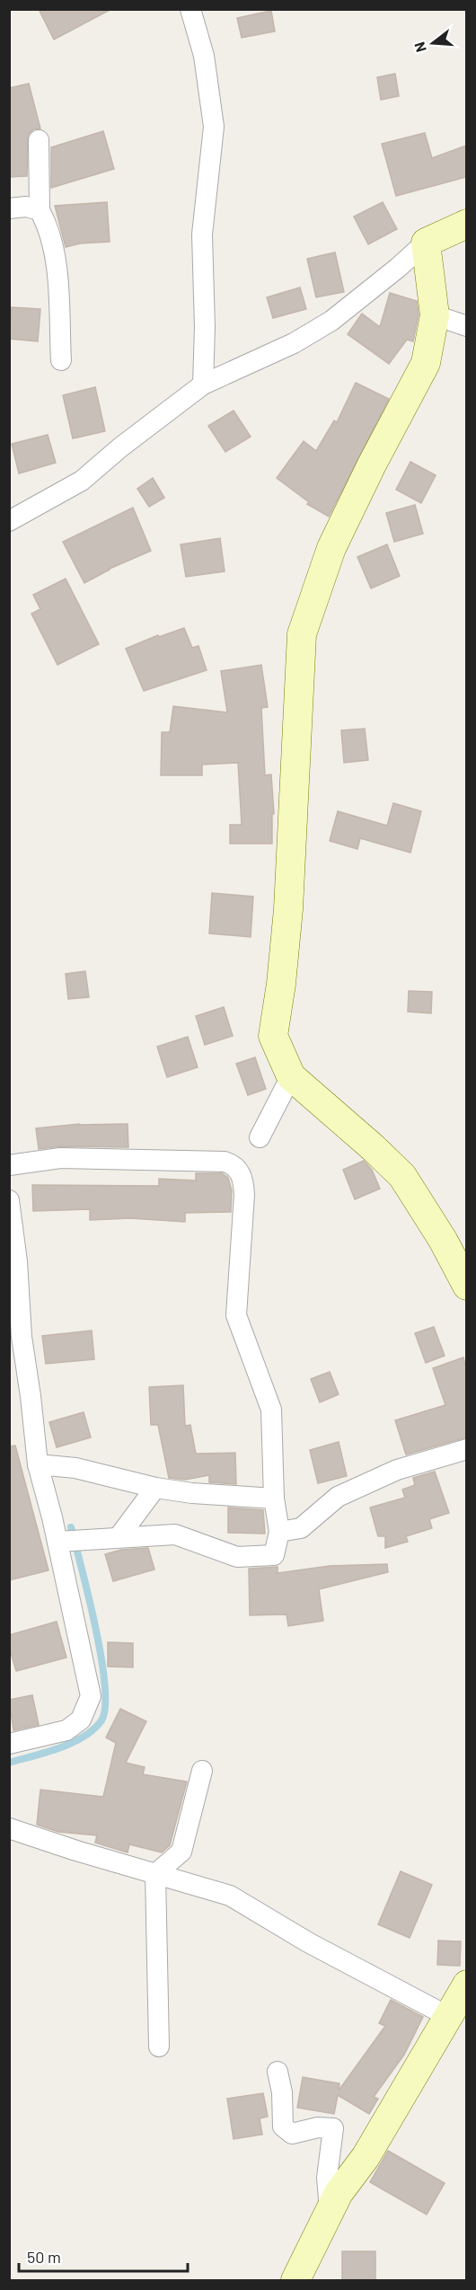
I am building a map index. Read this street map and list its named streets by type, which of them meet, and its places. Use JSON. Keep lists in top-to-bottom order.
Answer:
{
  "scale_bar": "50 m",
  "north": "left"
}
